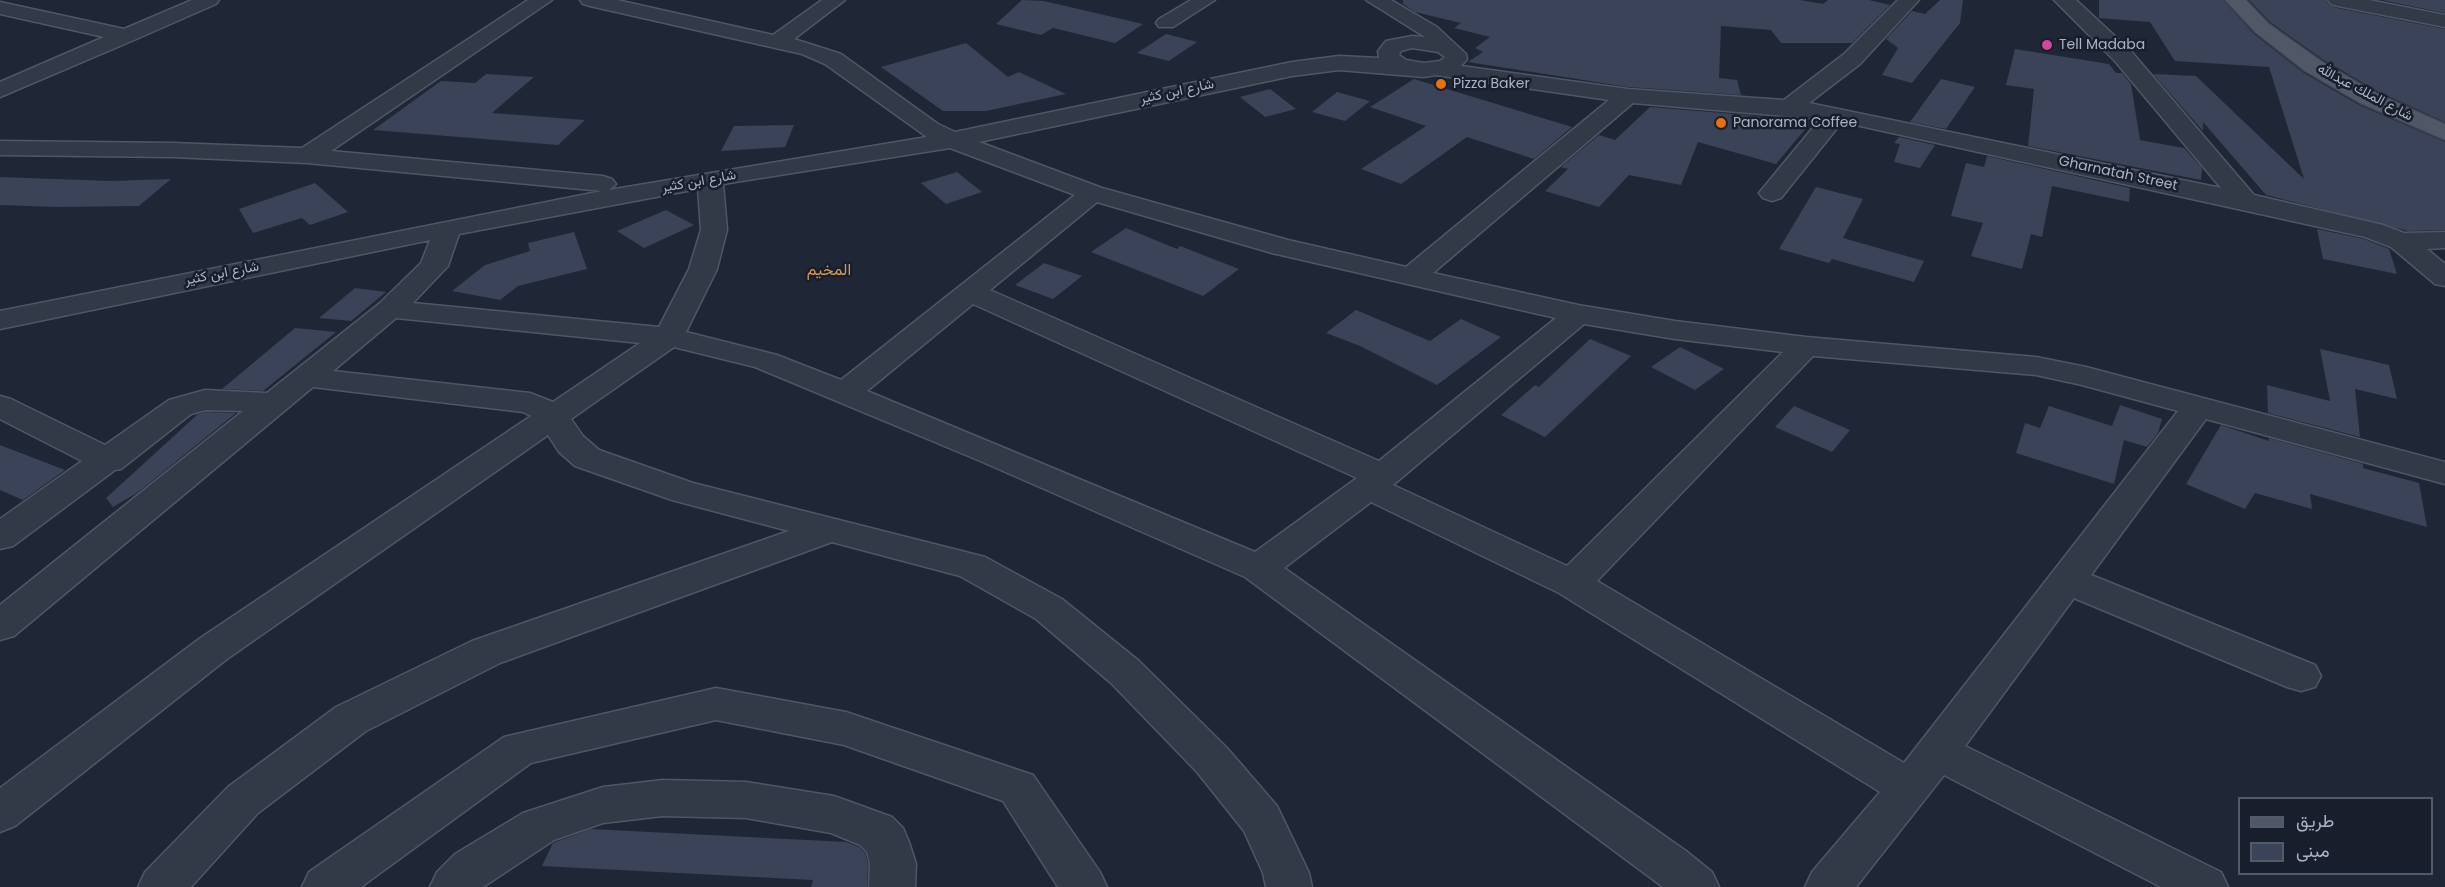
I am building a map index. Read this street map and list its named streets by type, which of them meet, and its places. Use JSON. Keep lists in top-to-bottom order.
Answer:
{
  "streets": {
    "main road": ["شارع الملك عبدالله"],
    "street": ["شارع ابن كثير", "Gharnatah Street"]
  },
  "crossings": [
    ["شارع ابن كثير", "Gharnatah Street"]
  ],
  "districts": ["المخيم"],
  "places": ["Tell Madaba", "Pizza Baker", "Panorama Coffee"],
  "legend": ["طريق", "مبنى"]
}
